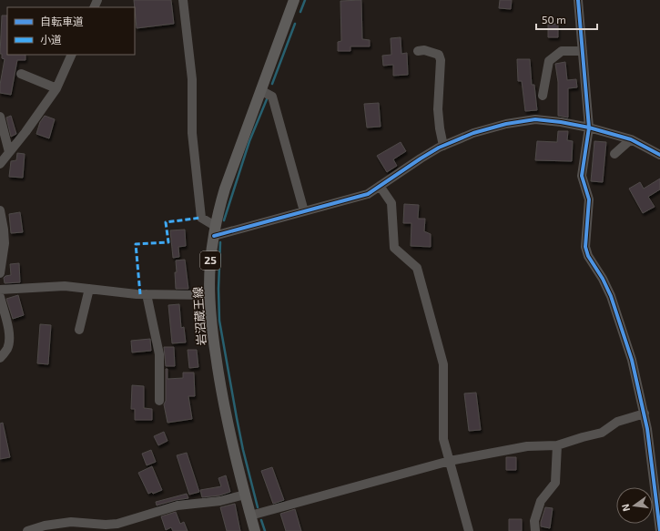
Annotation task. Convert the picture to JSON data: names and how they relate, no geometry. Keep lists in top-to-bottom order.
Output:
{
  "streets": {
    "main road": ["25", "岩沼蔵王線"]
  },
  "legend": ["自転車道", "小道"],
  "scale_bar": "50 m",
  "north": "left"
}
